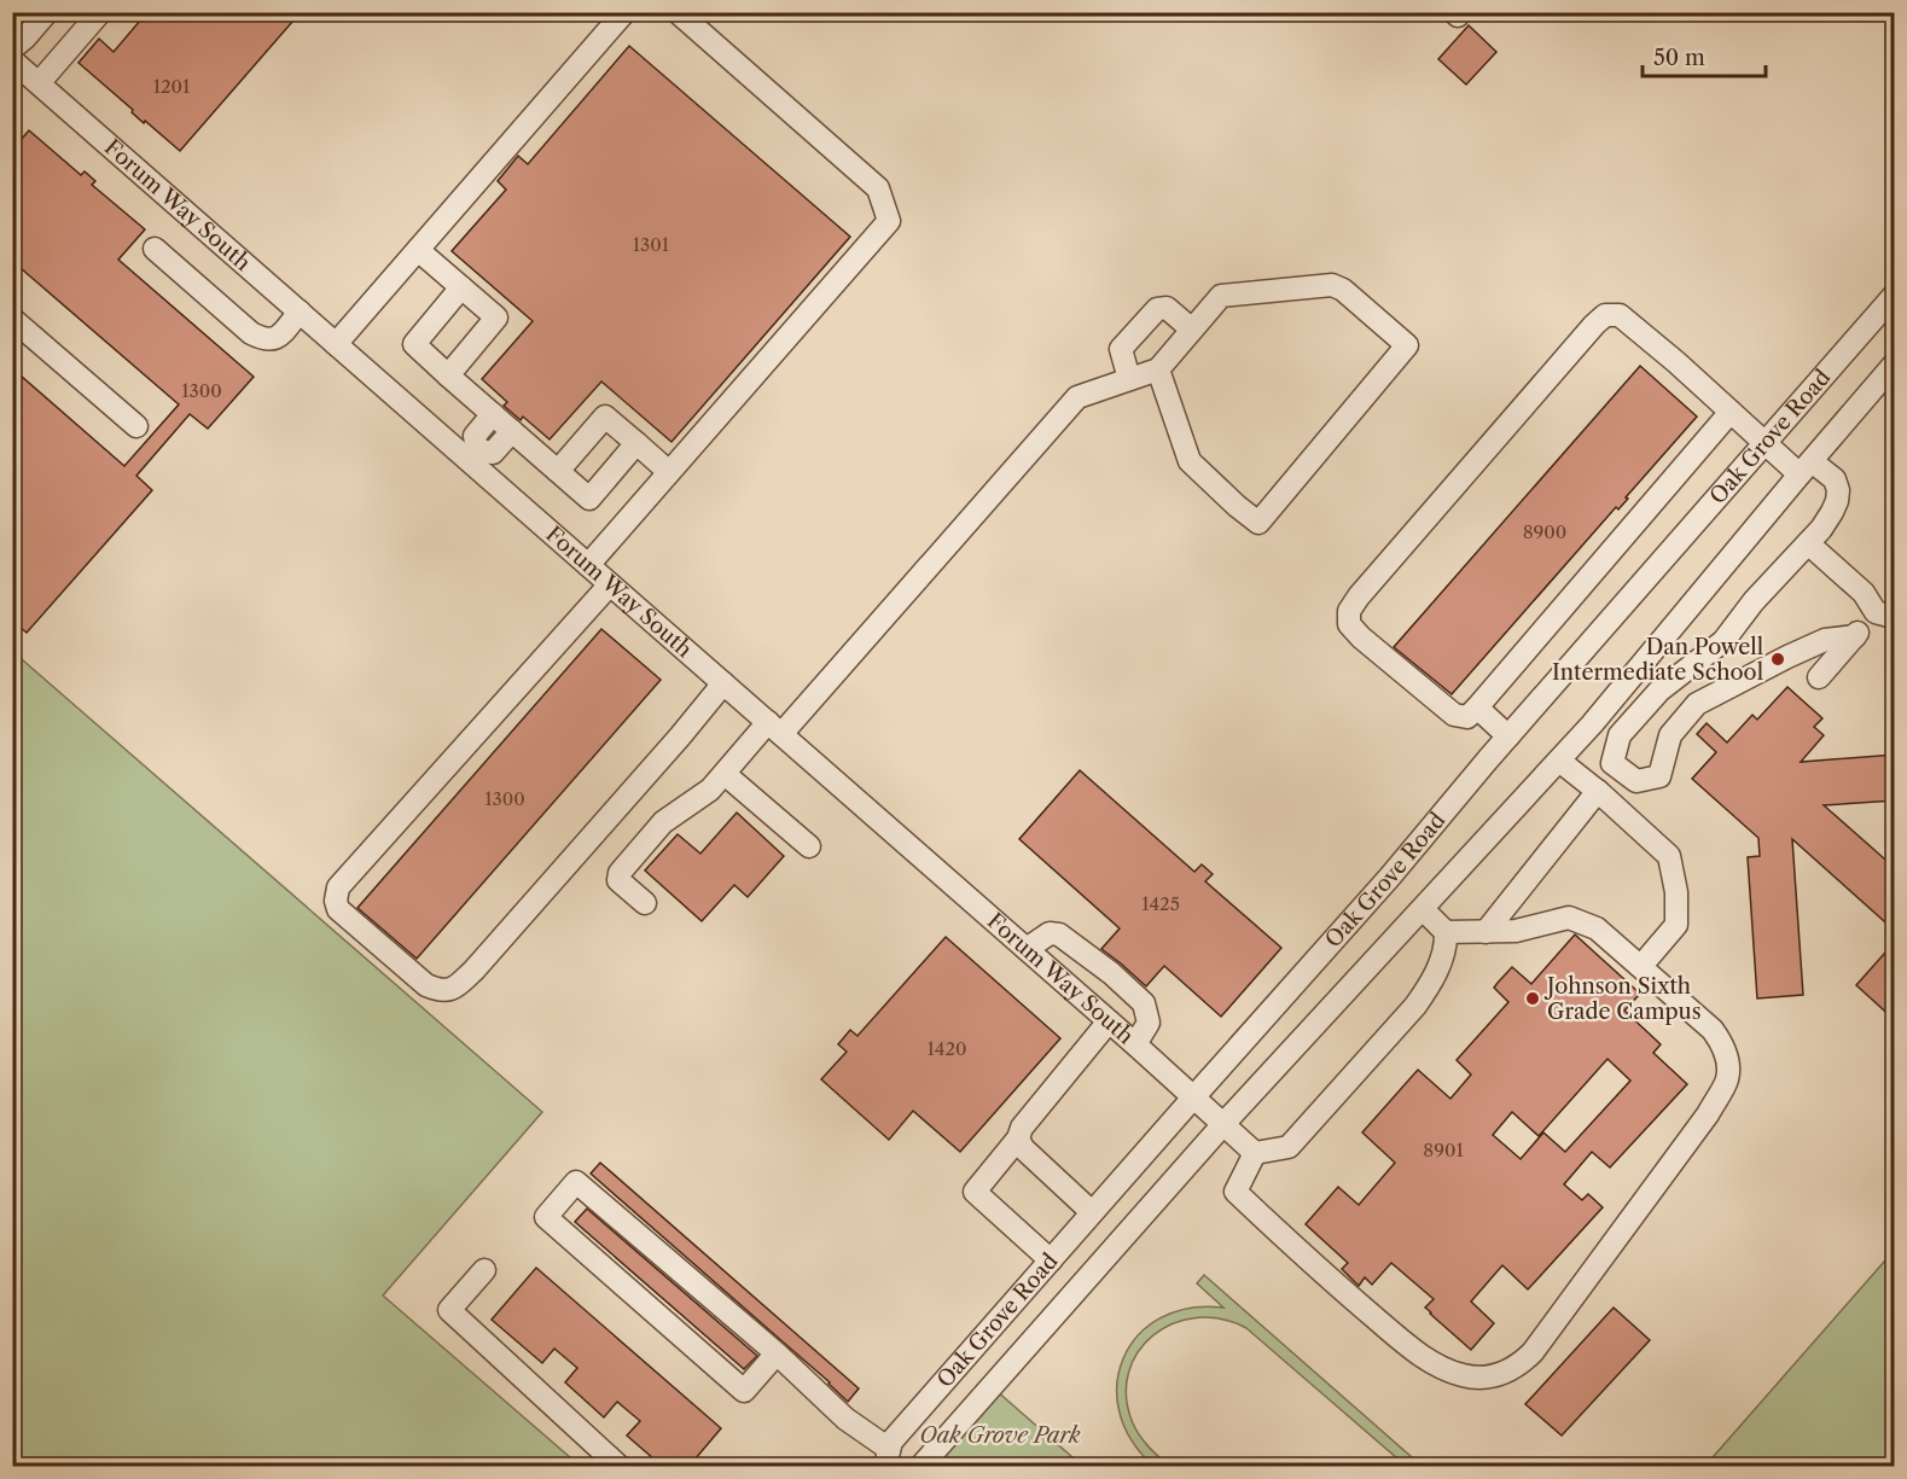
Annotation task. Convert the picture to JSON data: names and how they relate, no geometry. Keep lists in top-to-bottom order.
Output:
{
  "streets": {
    "street": ["Forum Way South", "Oak Grove Road"]
  },
  "crossings": [
    ["Forum Way South", "Oak Grove Road"]
  ],
  "parks": ["Oak Grove Park"],
  "places": ["Dan Powell Intermediate School", "Johnson Sixth Grade Campus"],
  "house_numbers": [
    "1201",
    "1301",
    "1300",
    "8900",
    "1300",
    "1425",
    "1420",
    "8901"
  ],
  "scale_bar": "50 m"
}
